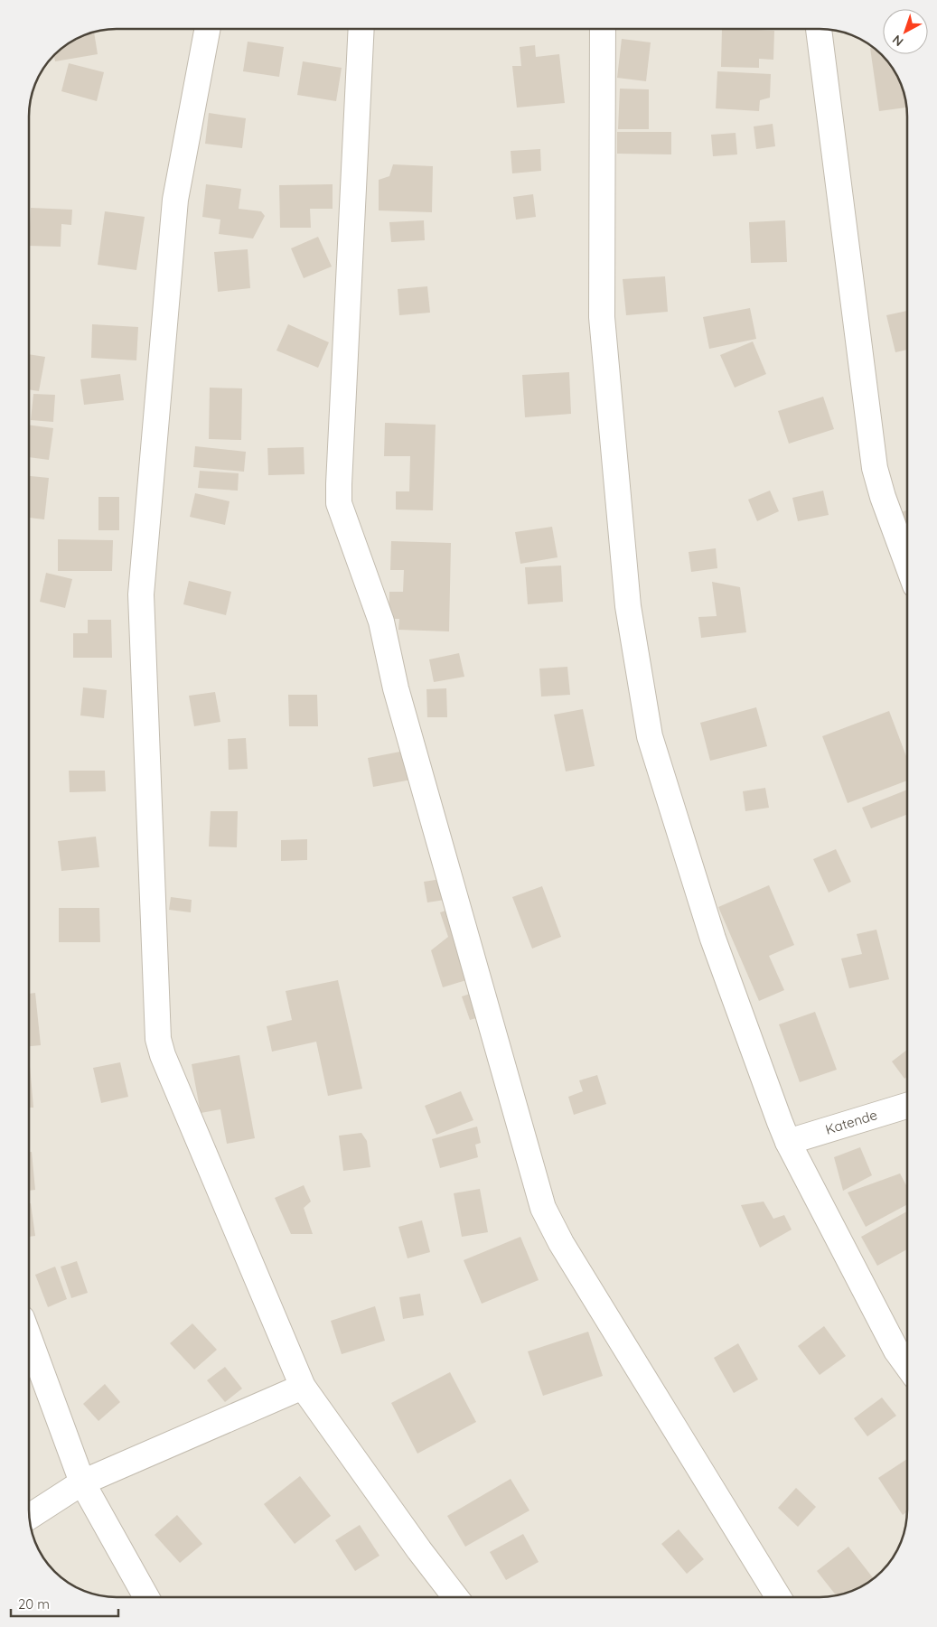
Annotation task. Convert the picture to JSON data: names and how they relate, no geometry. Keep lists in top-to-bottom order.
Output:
{
  "streets": {
    "street": ["Katende"]
  },
  "scale_bar": "20 m",
  "north": "bottom left"
}
